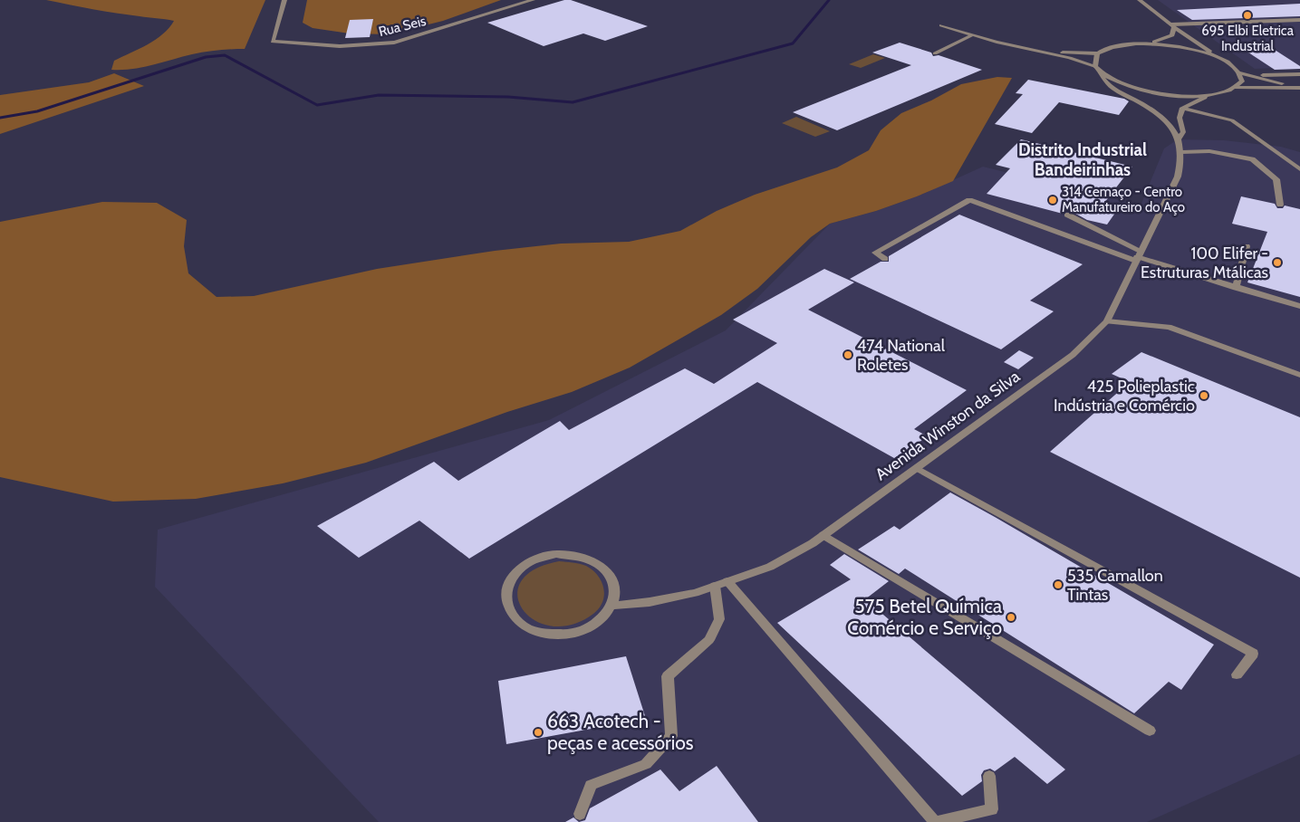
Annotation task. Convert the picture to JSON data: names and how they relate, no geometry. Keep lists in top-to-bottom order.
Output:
{
  "streets": {
    "street": ["Rua Seis", "Avenida Winston da Silva"]
  },
  "districts": ["Distrito Industrial Bandeirinhas"],
  "places": [
    "695 Elbi Eletrica Industrial",
    "314 Cemaço - Centro Manufatureiro do Aço",
    "100 Elifer - Estruturas Mtálicas",
    "474 National Roletes",
    "425 Polieplastic Indústria e Comércio",
    "535 Camallon Tintas",
    "575 Betel Química Comércio e Serviço",
    "663 Acotech - peças e acessórios"
  ]
}
